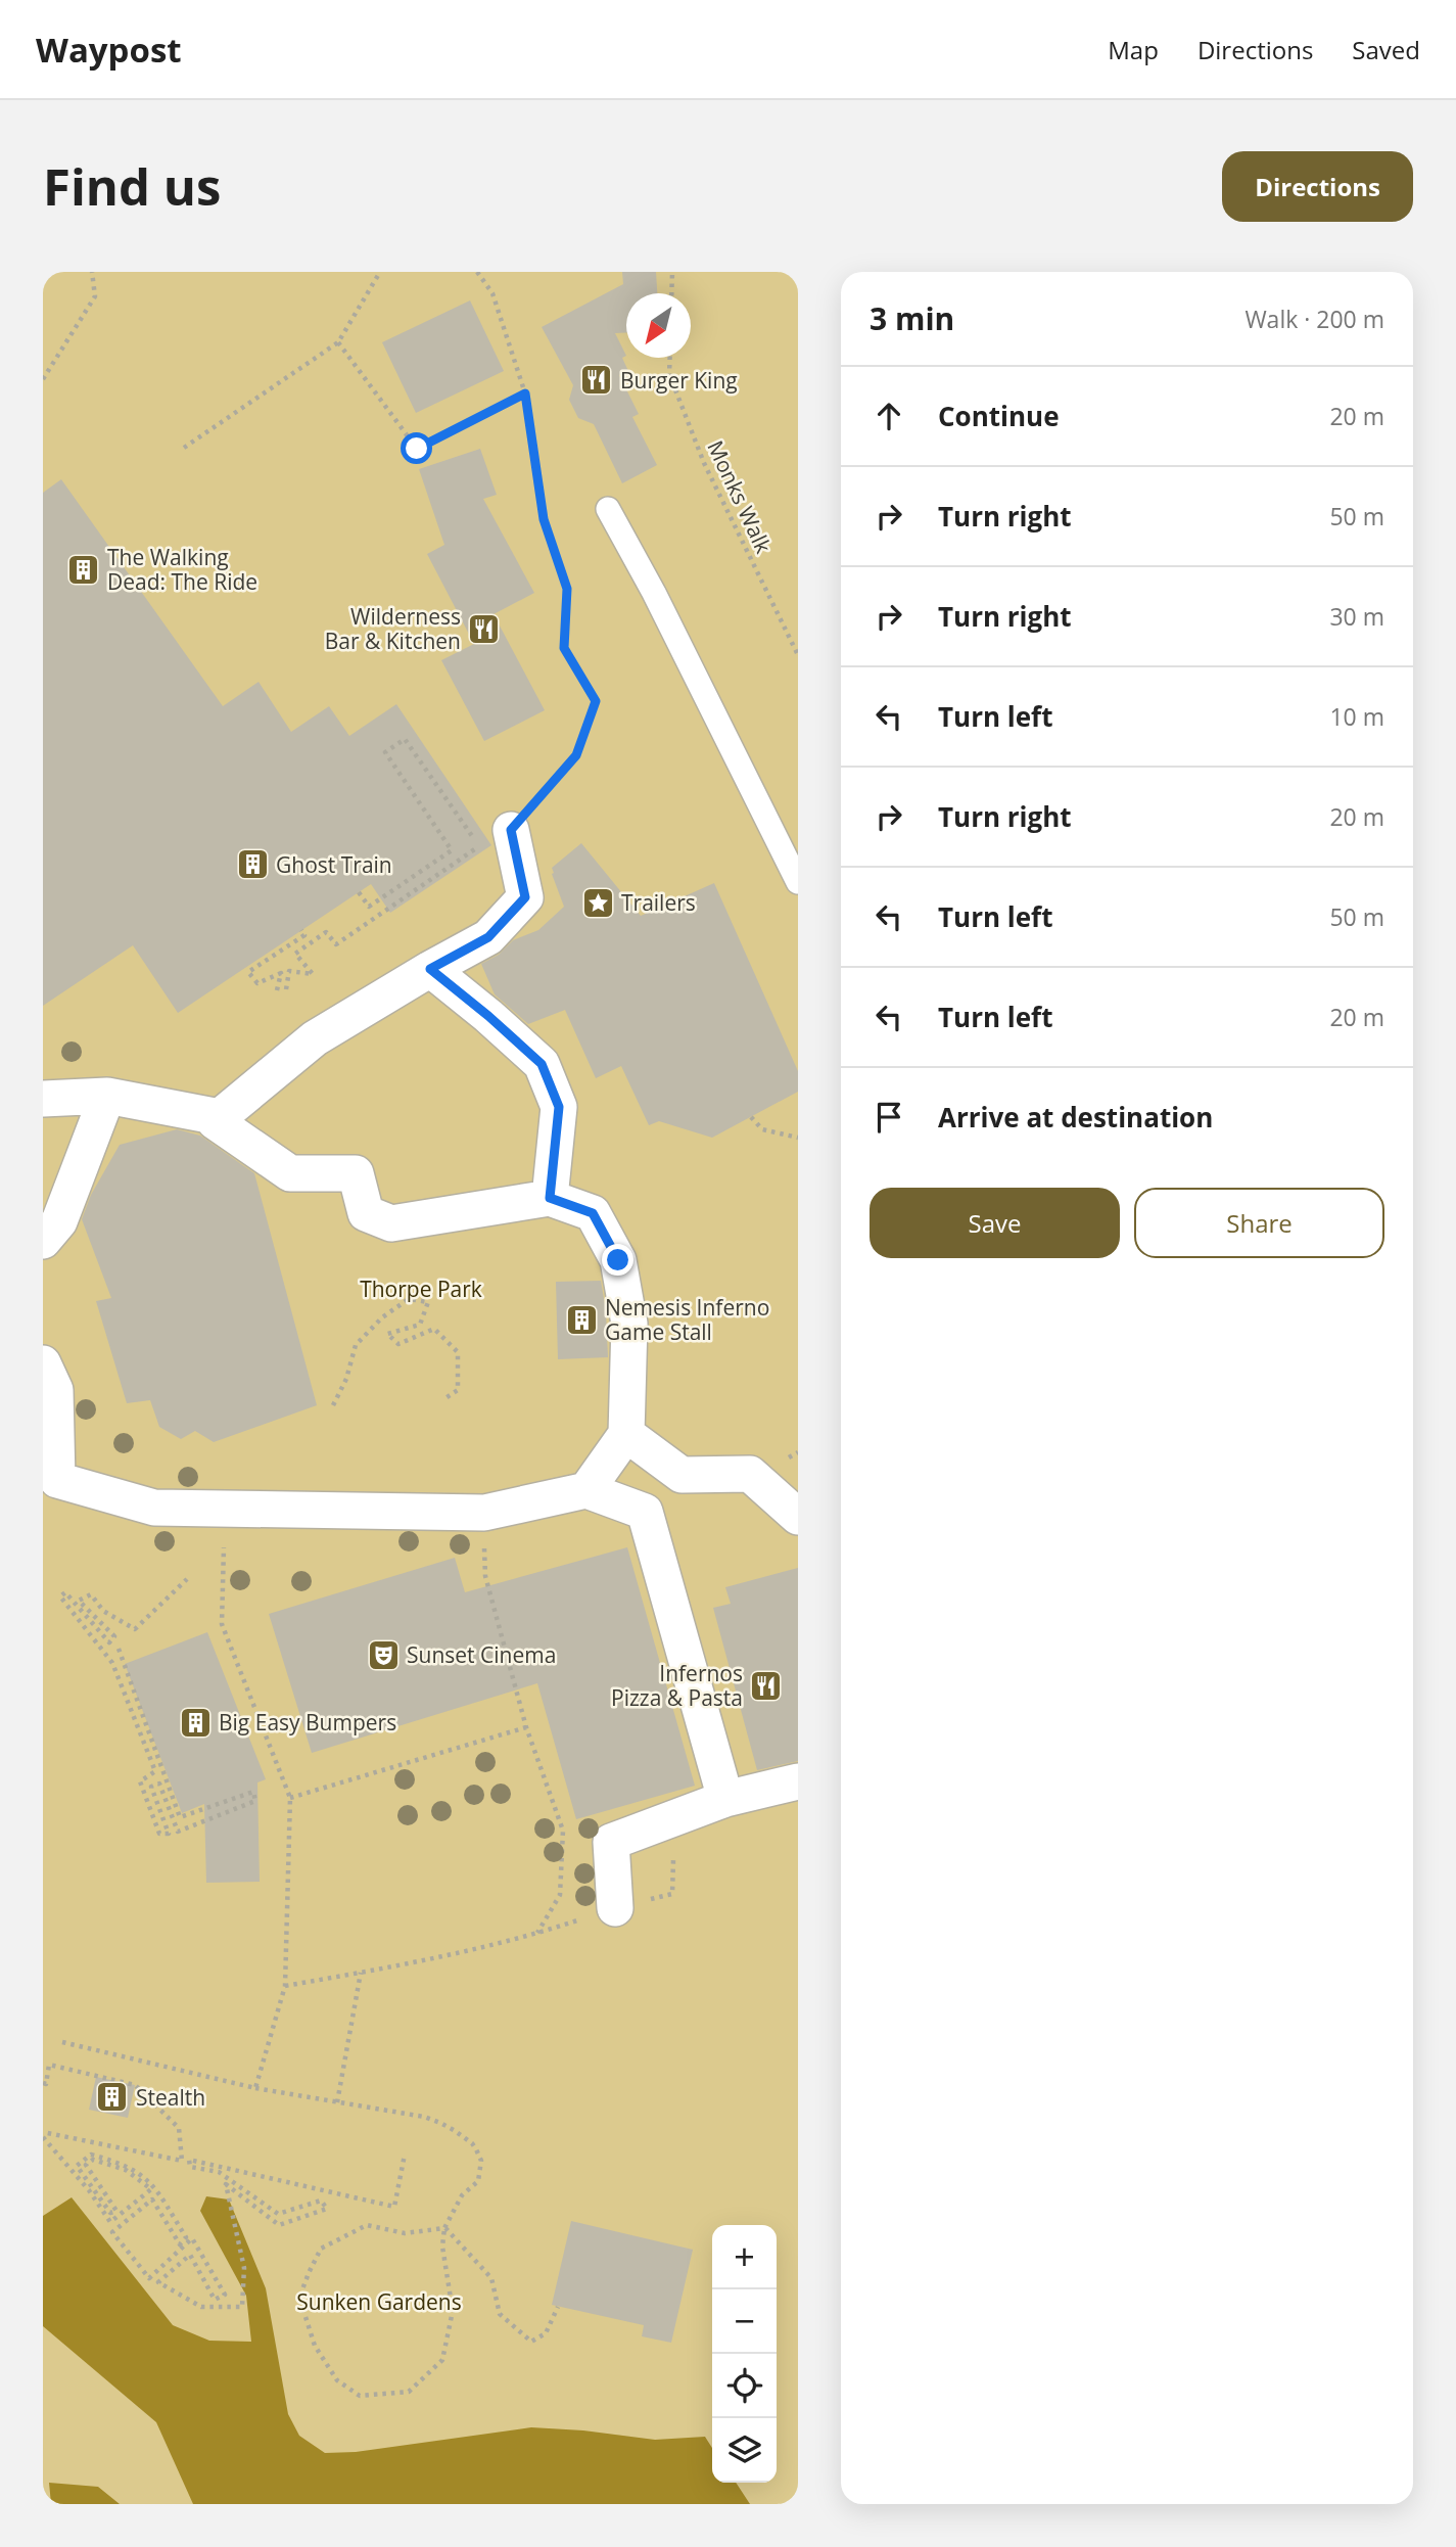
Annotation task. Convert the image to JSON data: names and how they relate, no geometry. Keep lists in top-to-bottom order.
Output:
{
  "streets": {
    "path": ["Monks Walk"]
  },
  "parks": ["Thorpe Park", "Sunken Gardens"],
  "places": {
    "restaurant": ["Burger King", "Wilderness Bar & Kitchen", "Infernos Pizza & Pasta"],
    "building": [
      "The Walking Dead: The Ride",
      "Ghost Train",
      "Nemesis Inferno Game Stall",
      "Big Easy Bumpers",
      "Stealth"
    ],
    "place": ["Trailers"],
    "theatre": ["Sunset Cinema"]
  },
  "north": "bottom left",
  "page": {
    "header": "Waypost",
    "nav": ["Map", "Directions", "Saved"],
    "buttons": [
      "Directions",
      ["Save", "Share"]
    ],
    "title": "Find us",
    "heading": ["3 min", "Walk · 200 m"],
    "list": [
      ["Continue", "20 m"],
      ["Turn right", "50 m"],
      ["Turn right", "30 m"],
      ["Turn left", "10 m"],
      ["Turn right", "20 m"],
      ["Turn left", "50 m"],
      ["Turn left", "20 m"],
      "Arrive at destination"
    ],
    "map_buttons": ["+", "−"]
  }
}
